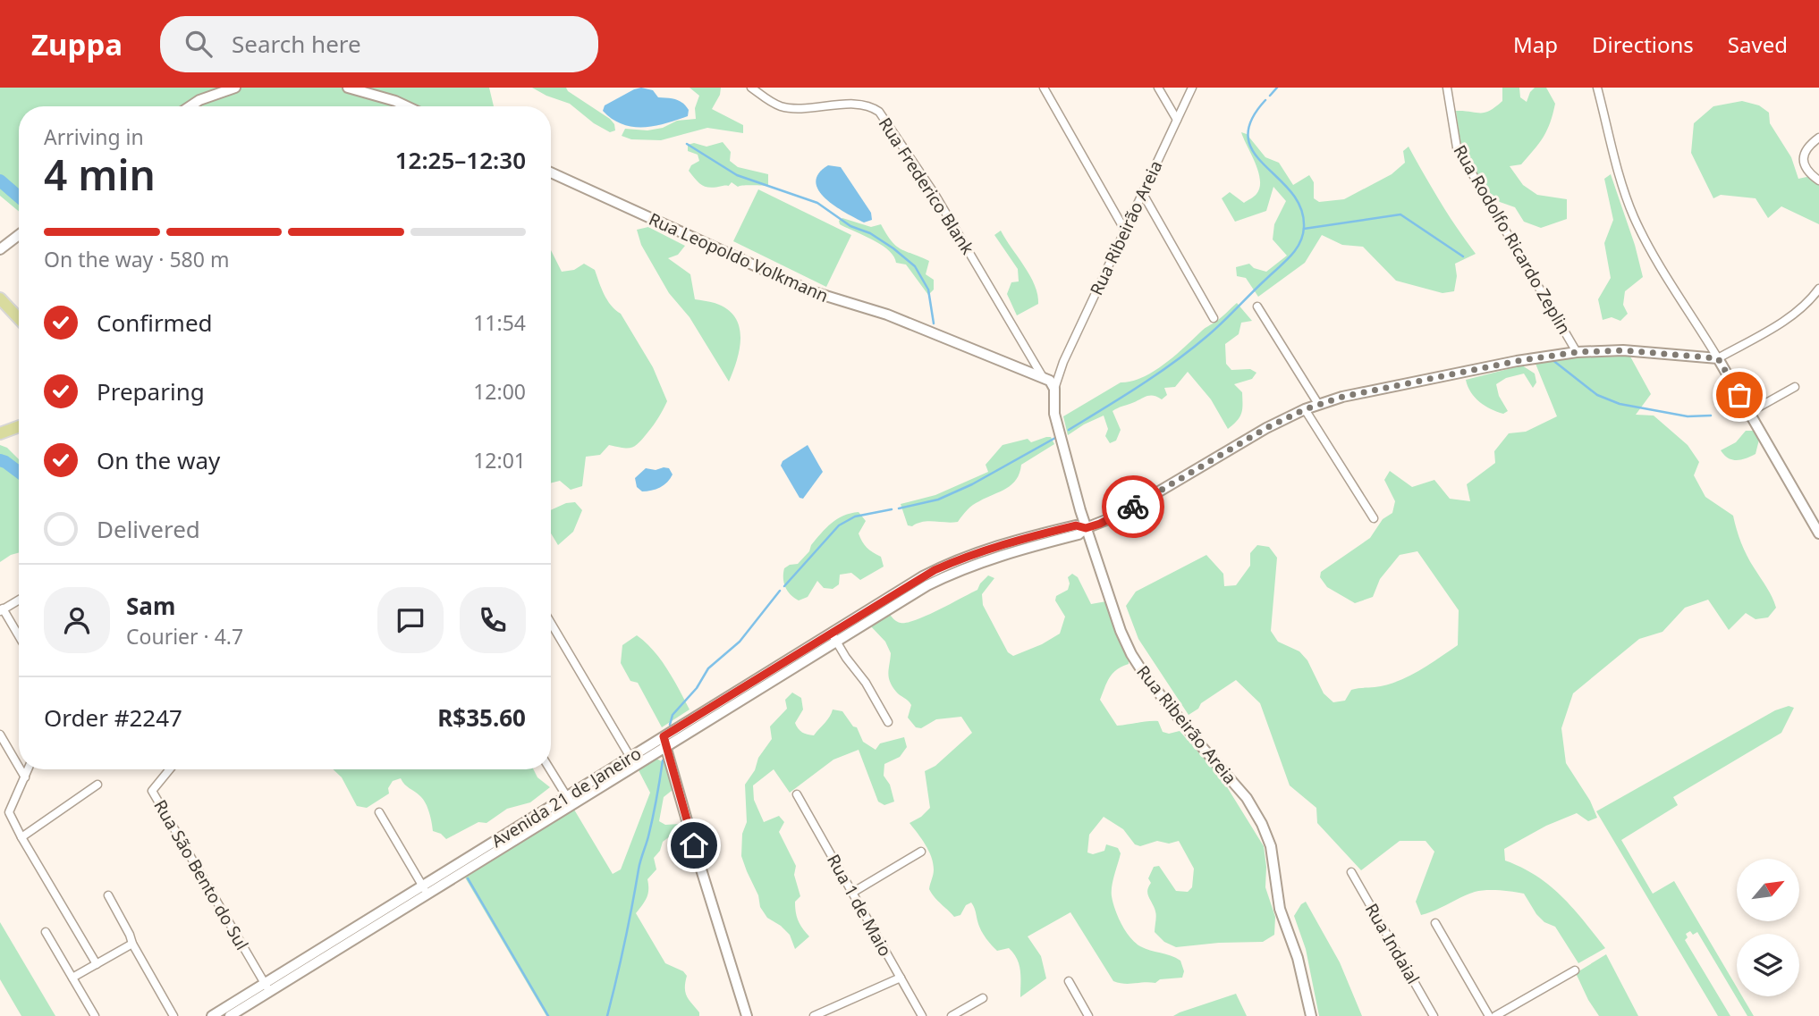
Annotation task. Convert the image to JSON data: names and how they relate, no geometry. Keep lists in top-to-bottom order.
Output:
{
  "streets": {
    "street": [
      "Rua Frederico Blank",
      "Rua Ribeirão Areia",
      "Rua Rodolfo Ricardo Zeplin",
      "Rua Leopoldo Volkmann",
      "Avenida 21 de Janeiro",
      "Rua São Bento do Sul",
      "Rua 1 de Maio",
      "Rua Indaial"
    ]
  },
  "crossings": [
    ["Rua Frederico Blank", "Rua Leopoldo Volkmann"],
    ["Rua Ribeirão Areia", "Avenida 21 de Janeiro"],
    ["Rua Rodolfo Ricardo Zeplin", "Avenida 21 de Janeiro"],
    ["Avenida 21 de Janeiro", "Rua São Bento do Sul"]
  ],
  "north": "top right",
  "page": {
    "header": "Zuppa",
    "search": "Search here",
    "nav": ["Map", "Directions", "Saved"],
    "heading": ["4 min", "Arriving in", "12:25–12:30"],
    "panel": [
      "Sam",
      "Courier · 4.7",
      "Order #2247",
      "R$35.60"
    ],
    "bar": "On the way · 580 m",
    "list": [
      ["Confirmed", "11:54"],
      ["Preparing", "12:00"],
      ["On the way", "12:01"],
      "Delivered"
    ]
  }
}
